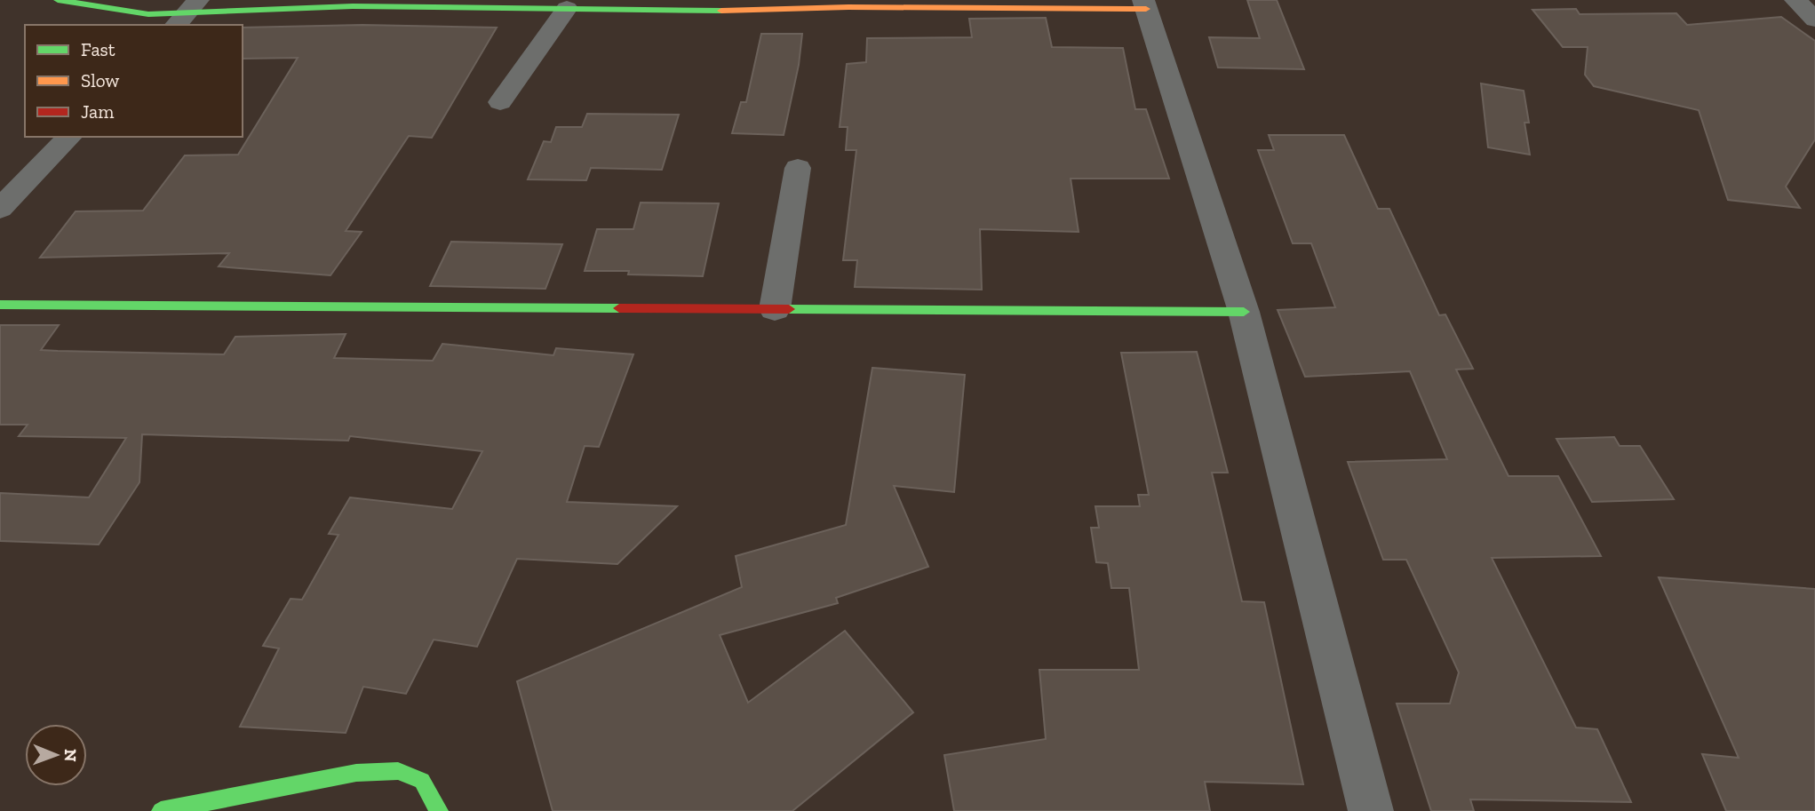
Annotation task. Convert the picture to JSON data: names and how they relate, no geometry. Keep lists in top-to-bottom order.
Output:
{
  "legend": ["Fast", "Slow", "Jam"],
  "north": "right"
}
